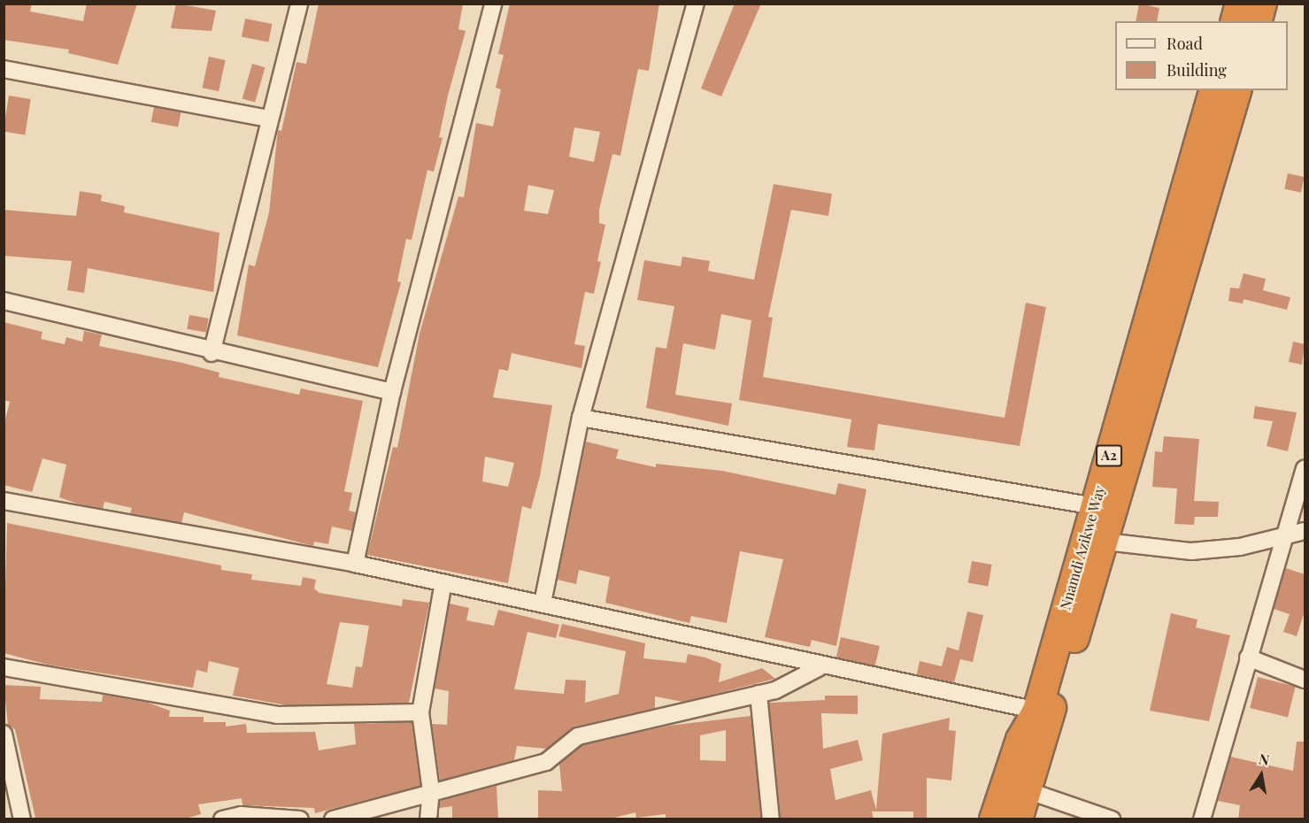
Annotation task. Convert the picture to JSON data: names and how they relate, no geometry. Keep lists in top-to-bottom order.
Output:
{
  "streets": {
    "highway": ["A2", "Nnamdi Azikwe Way"]
  },
  "legend": ["Road", "Building"],
  "north": "top"
}
